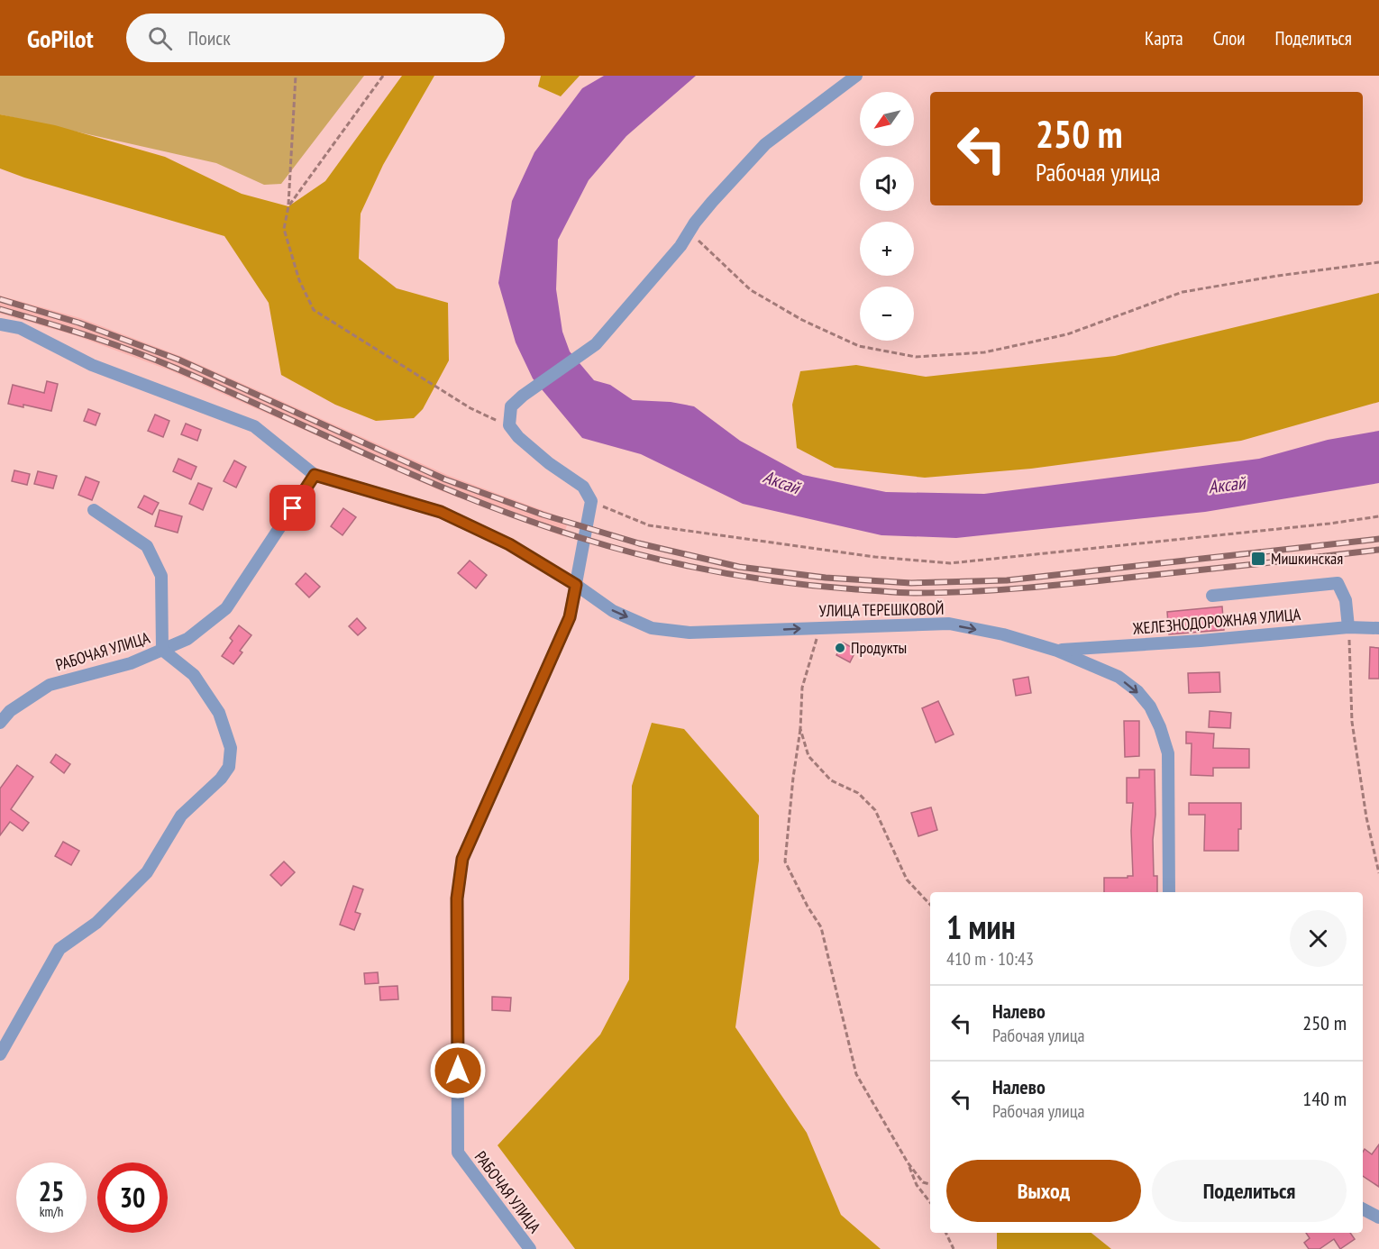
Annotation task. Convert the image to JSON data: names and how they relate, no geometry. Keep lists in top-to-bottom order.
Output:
{
  "streets": {
    "street": ["УЛИЦА ТЕРЕШКОВОЙ", "ЖЕЛЕЗНОДОРОЖНАЯ УЛИЦА", "РАБОЧАЯ УЛИЦА"]
  },
  "crossings": [
    ["УЛИЦА ТЕРЕШКОВОЙ", "ЖЕЛЕЗНОДОРОЖНАЯ УЛИЦА"],
    ["УЛИЦА ТЕРЕШКОВОЙ", "РАБОЧАЯ УЛИЦА"]
  ],
  "one_way": ["УЛИЦА ТЕРЕШКОВОЙ"],
  "water": ["Аксай"],
  "places": {
    "transit": ["Мишкинская"],
    "other": ["Продукты"]
  },
  "north": "bottom left",
  "page": {
    "header": "GoPilot",
    "search": "Поиск",
    "nav": ["Карта", "Слои", "Поделиться"],
    "map_buttons": ["+", "−"],
    "turn": ["250 m", "Рабочая улица"],
    "heading": ["1 мин", "410 m · 10:43"],
    "list": [
      {
        "name": "Налево",
        "note": "Рабочая улица",
        "value": "250 m"
      },
      {
        "name": "Налево",
        "note": "Рабочая улица",
        "value": "140 m"
      }
    ],
    "buttons": ["Выход", "Поделиться"],
    "speed": "25 km/h",
    "limit": "30"
  }
}
